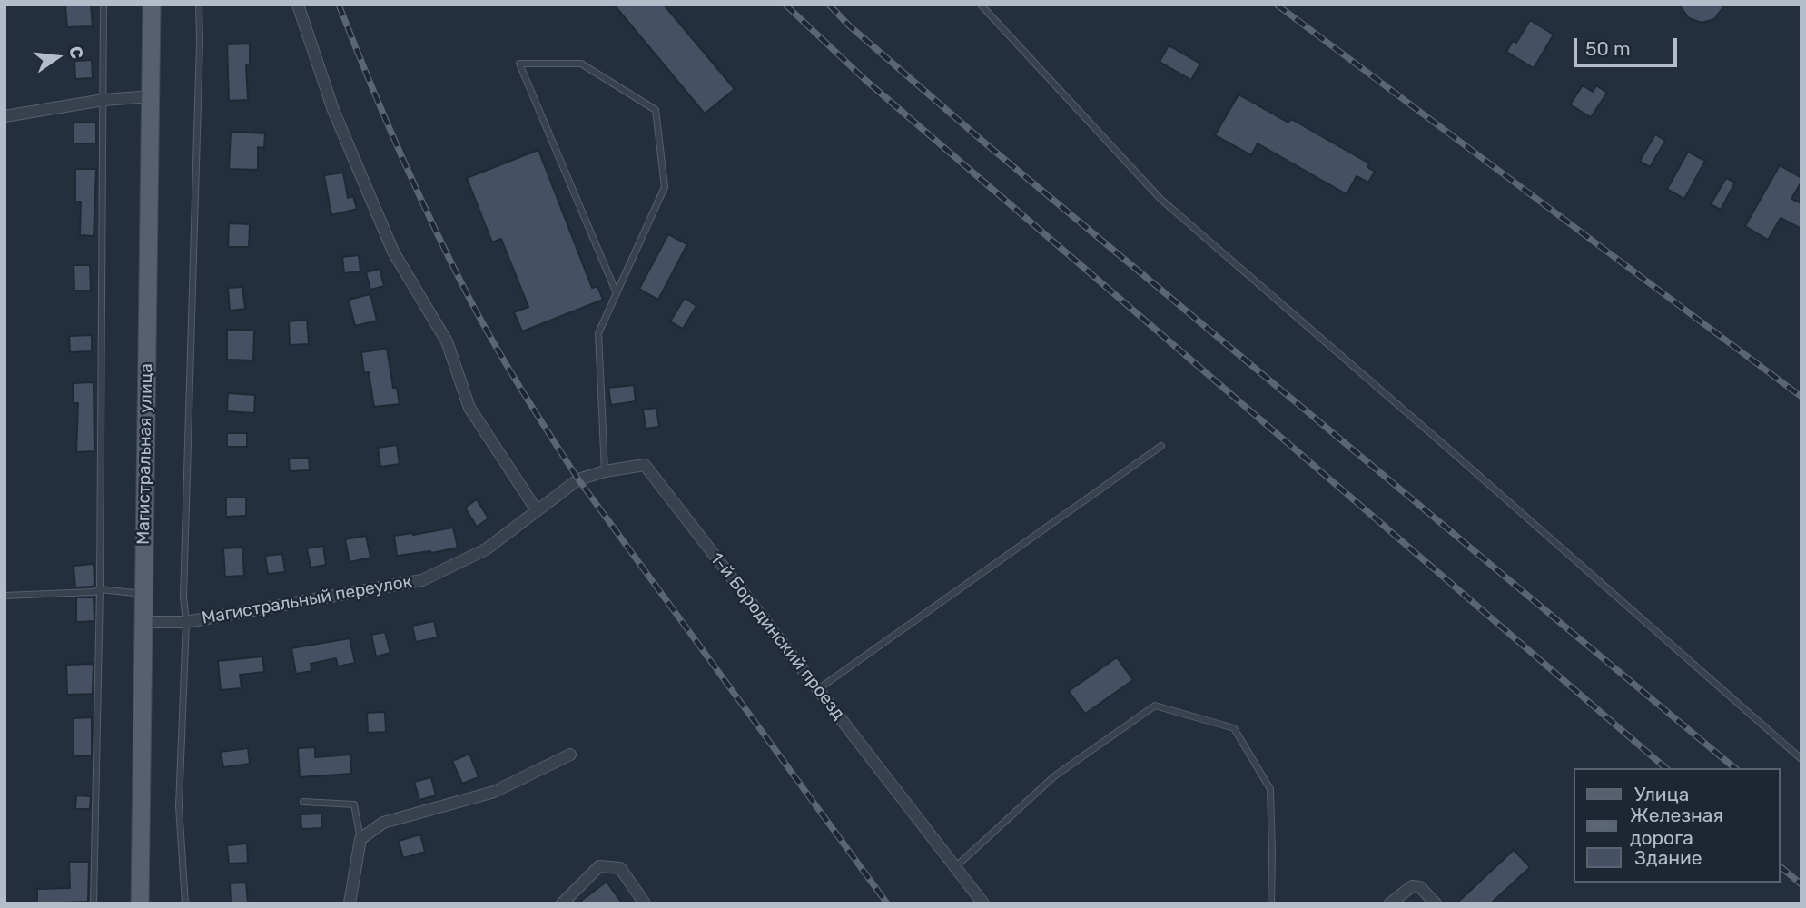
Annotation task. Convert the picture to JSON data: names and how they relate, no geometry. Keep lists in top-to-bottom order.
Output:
{
  "streets": {
    "main road": ["Магистральная улица"],
    "street": ["Магистральный переулок", "1-й Бородинский проезд"]
  },
  "crossings": [
    ["Магистральная улица", "Магистральный переулок"],
    ["Магистральный переулок", "1-й Бородинский проезд"]
  ],
  "legend": ["Улица", "Железная дорога", "Здание"],
  "scale_bar": "50 m",
  "north": "right"
}
